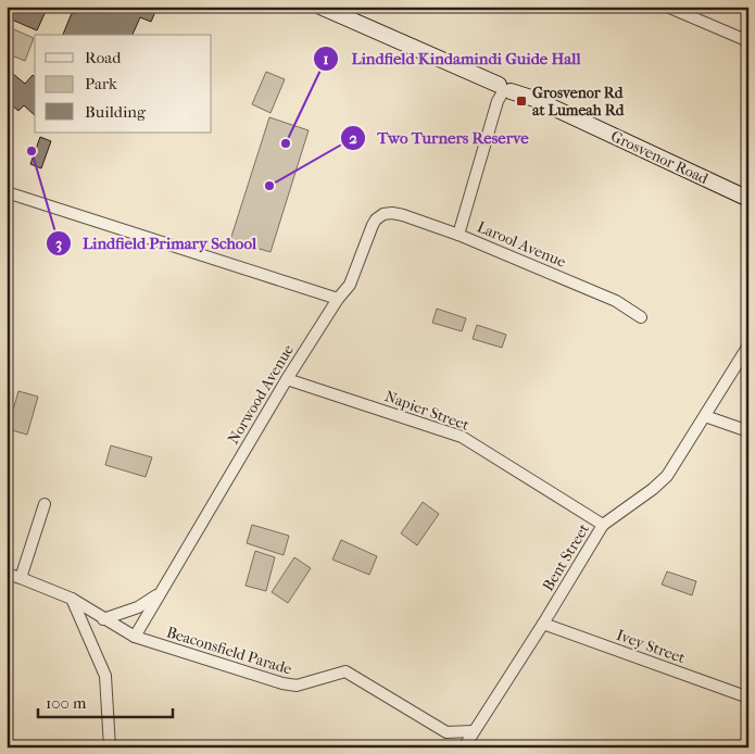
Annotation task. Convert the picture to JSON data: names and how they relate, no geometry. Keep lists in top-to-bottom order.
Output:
{
  "streets": {
    "street": [
      "Grosvenor Road",
      "Larool Avenue",
      "Norwood Avenue",
      "Napier Street",
      "Bent Street",
      "Ivey Street",
      "Beaconsfield Parade"
    ]
  },
  "crossings": [
    ["Larool Avenue", "Norwood Avenue"],
    ["Norwood Avenue", "Napier Street"],
    ["Norwood Avenue", "Beaconsfield Parade"],
    ["Napier Street", "Bent Street"],
    ["Bent Street", "Ivey Street"],
    ["Bent Street", "Beaconsfield Parade"]
  ],
  "places": {
    "transit": ["Grosvenor Rd at Lumeah Rd"],
    "other": ["Lindfield Kindamindi Guide Hall", "Lindfield Primary School", "Two Turners Reserve"]
  },
  "legend": ["Road", "Park", "Building"],
  "scale_bar": "100 m"
}
